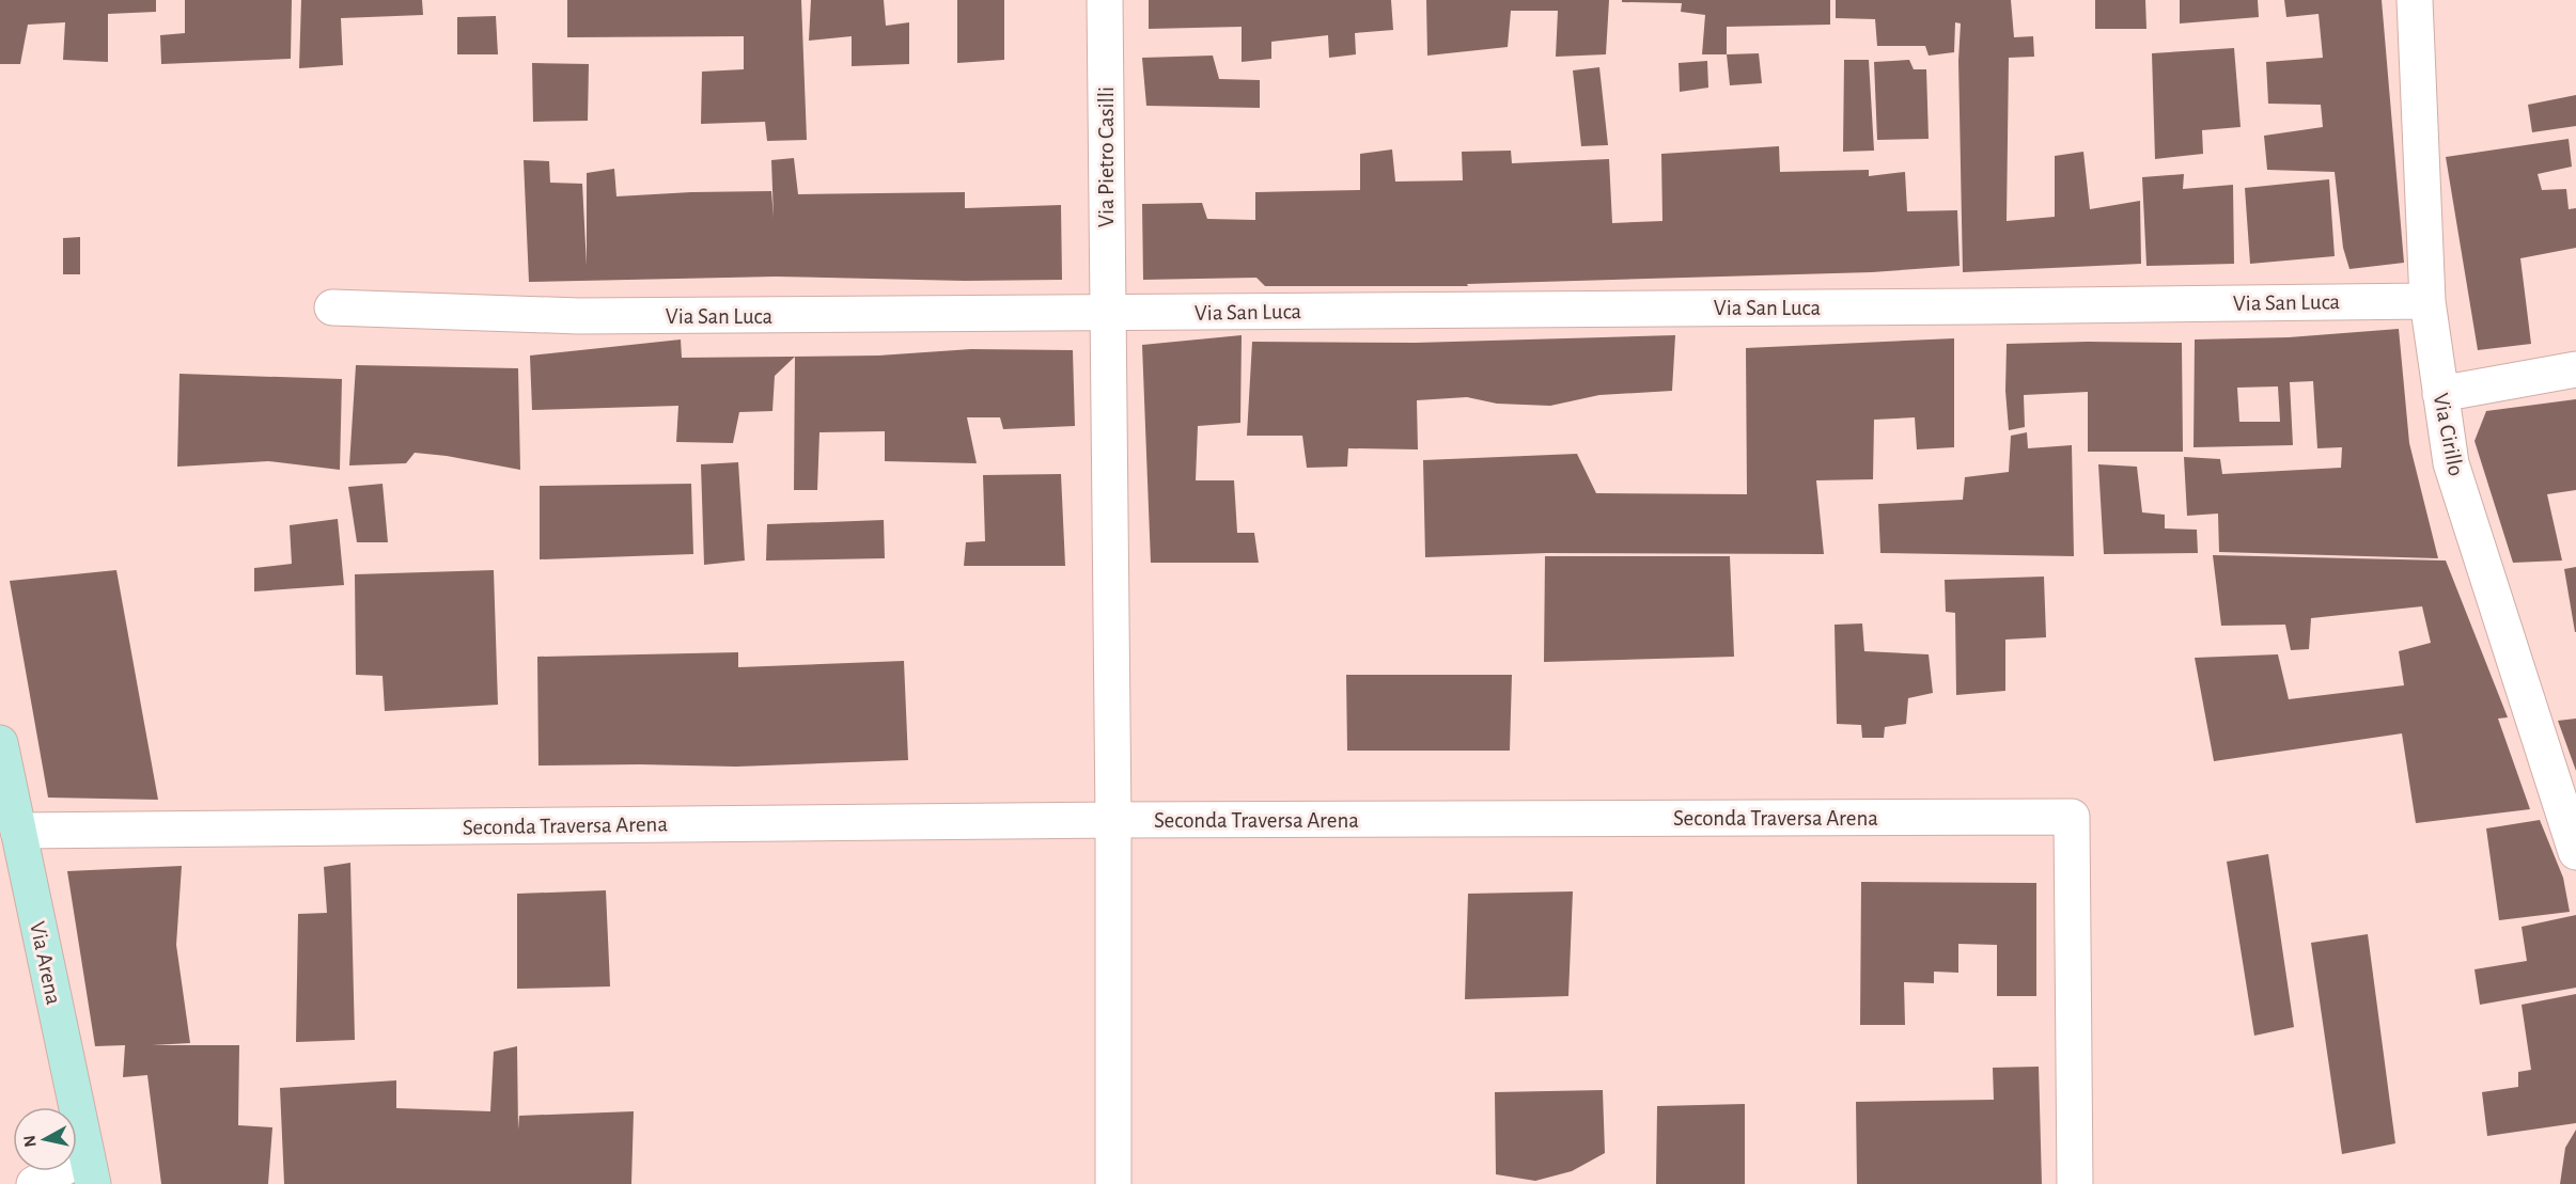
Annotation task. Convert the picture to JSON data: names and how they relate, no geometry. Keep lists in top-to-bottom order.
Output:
{
  "streets": {
    "street": [
      "Via Pietro Casilli",
      "Via San Luca",
      "Via Cirillo",
      "Seconda Traversa Arena",
      "Via Arena"
    ]
  },
  "crossings": [
    ["Via Pietro Casilli", "Via San Luca"],
    ["Via San Luca", "Via Cirillo"],
    ["Seconda Traversa Arena", "Via Arena"]
  ],
  "north": "left"
}
